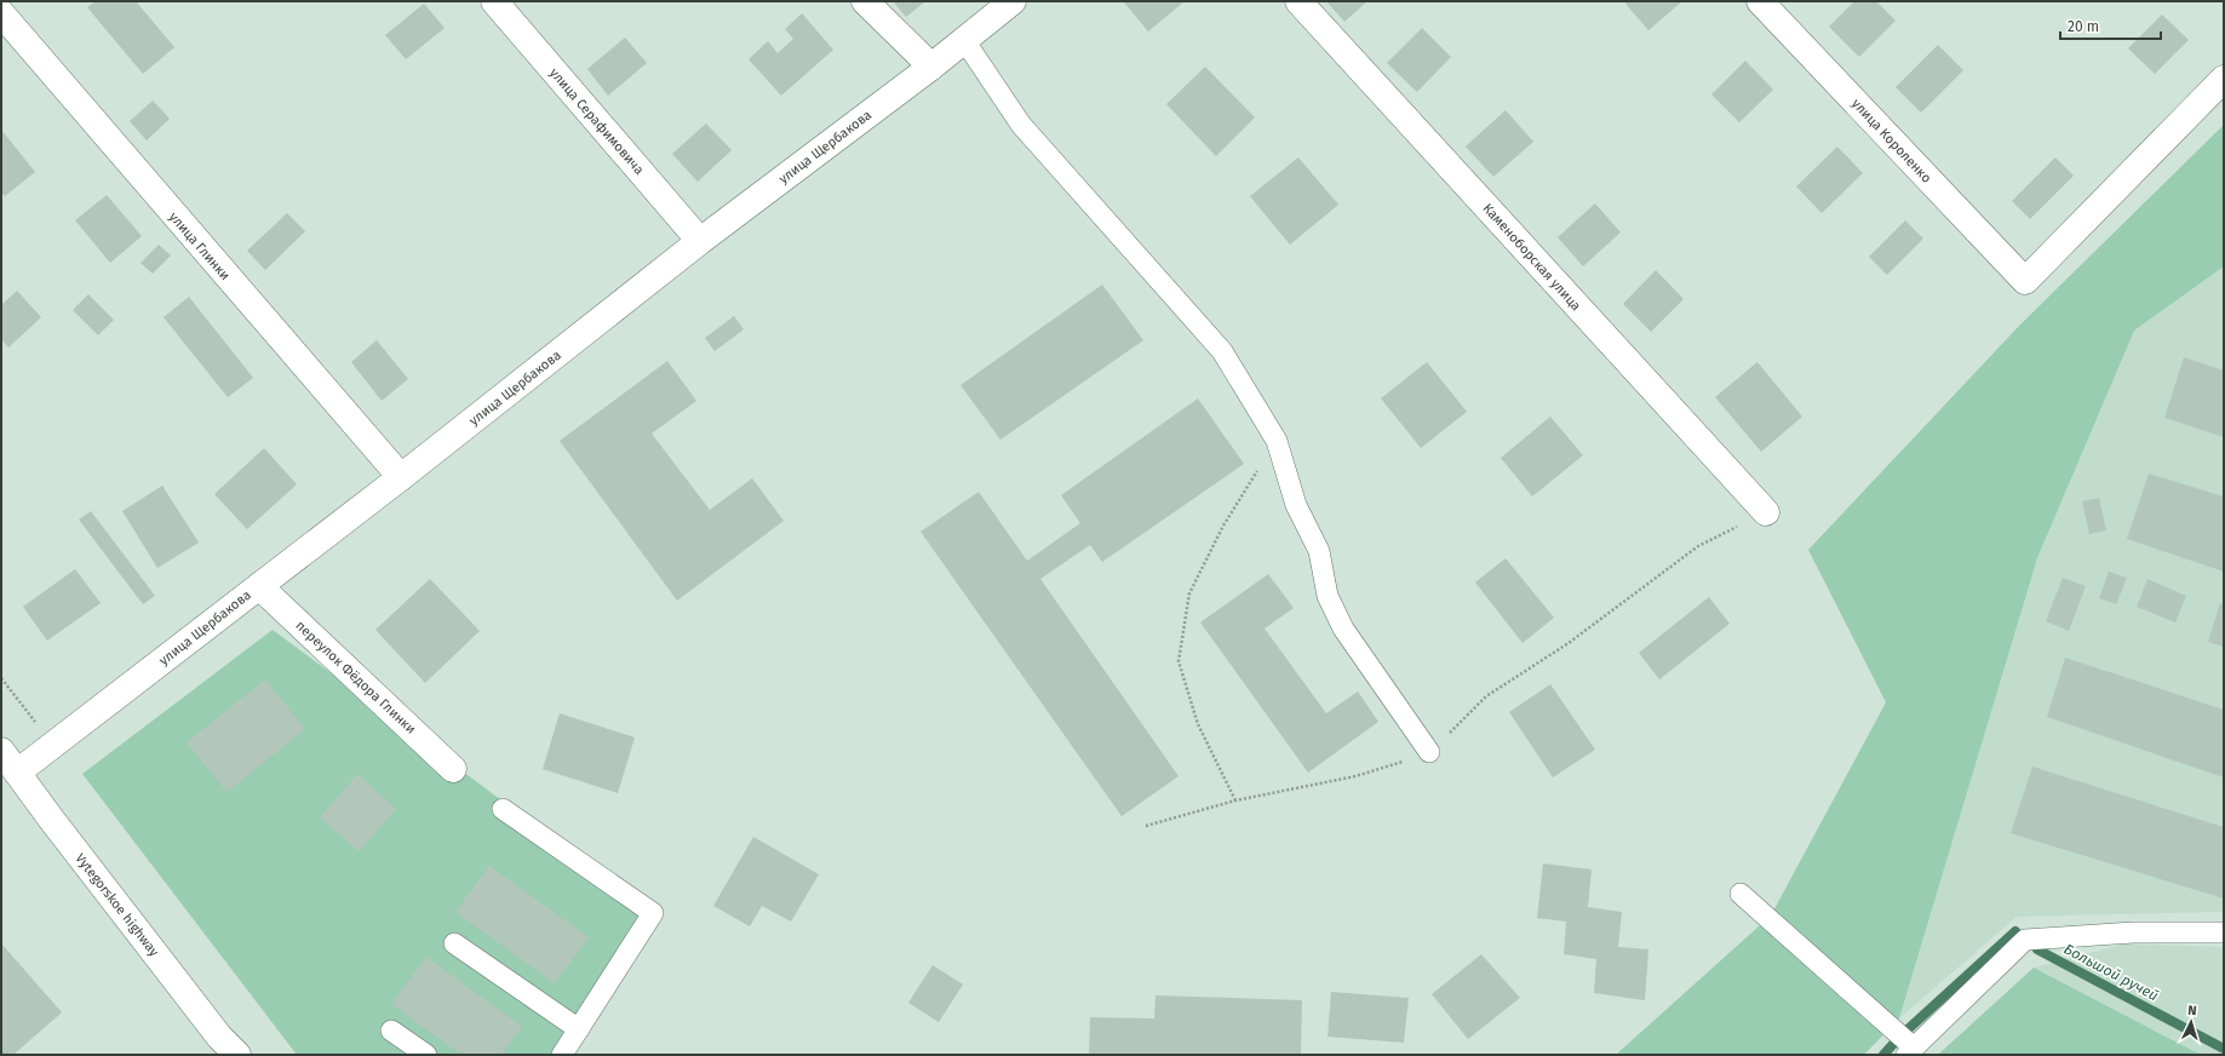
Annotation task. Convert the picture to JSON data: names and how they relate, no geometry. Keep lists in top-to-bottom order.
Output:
{
  "streets": {
    "street": [
      "улица Серафимовича",
      "улица Короленко",
      "улица Щербакова",
      "улица Глинки",
      "Каменоборская улица",
      "переулок Фёдора Глинки",
      "Vytegorskoe highway"
    ]
  },
  "crossings": [
    ["улица Серафимовича", "улица Щербакова"],
    ["улица Щербакова", "улица Глинки"],
    ["улица Щербакова", "переулок Фёдора Глинки"],
    ["улица Щербакова", "Vytegorskoe highway"]
  ],
  "water": ["Большой ручей"],
  "scale_bar": "20 m",
  "north": "top"
}
